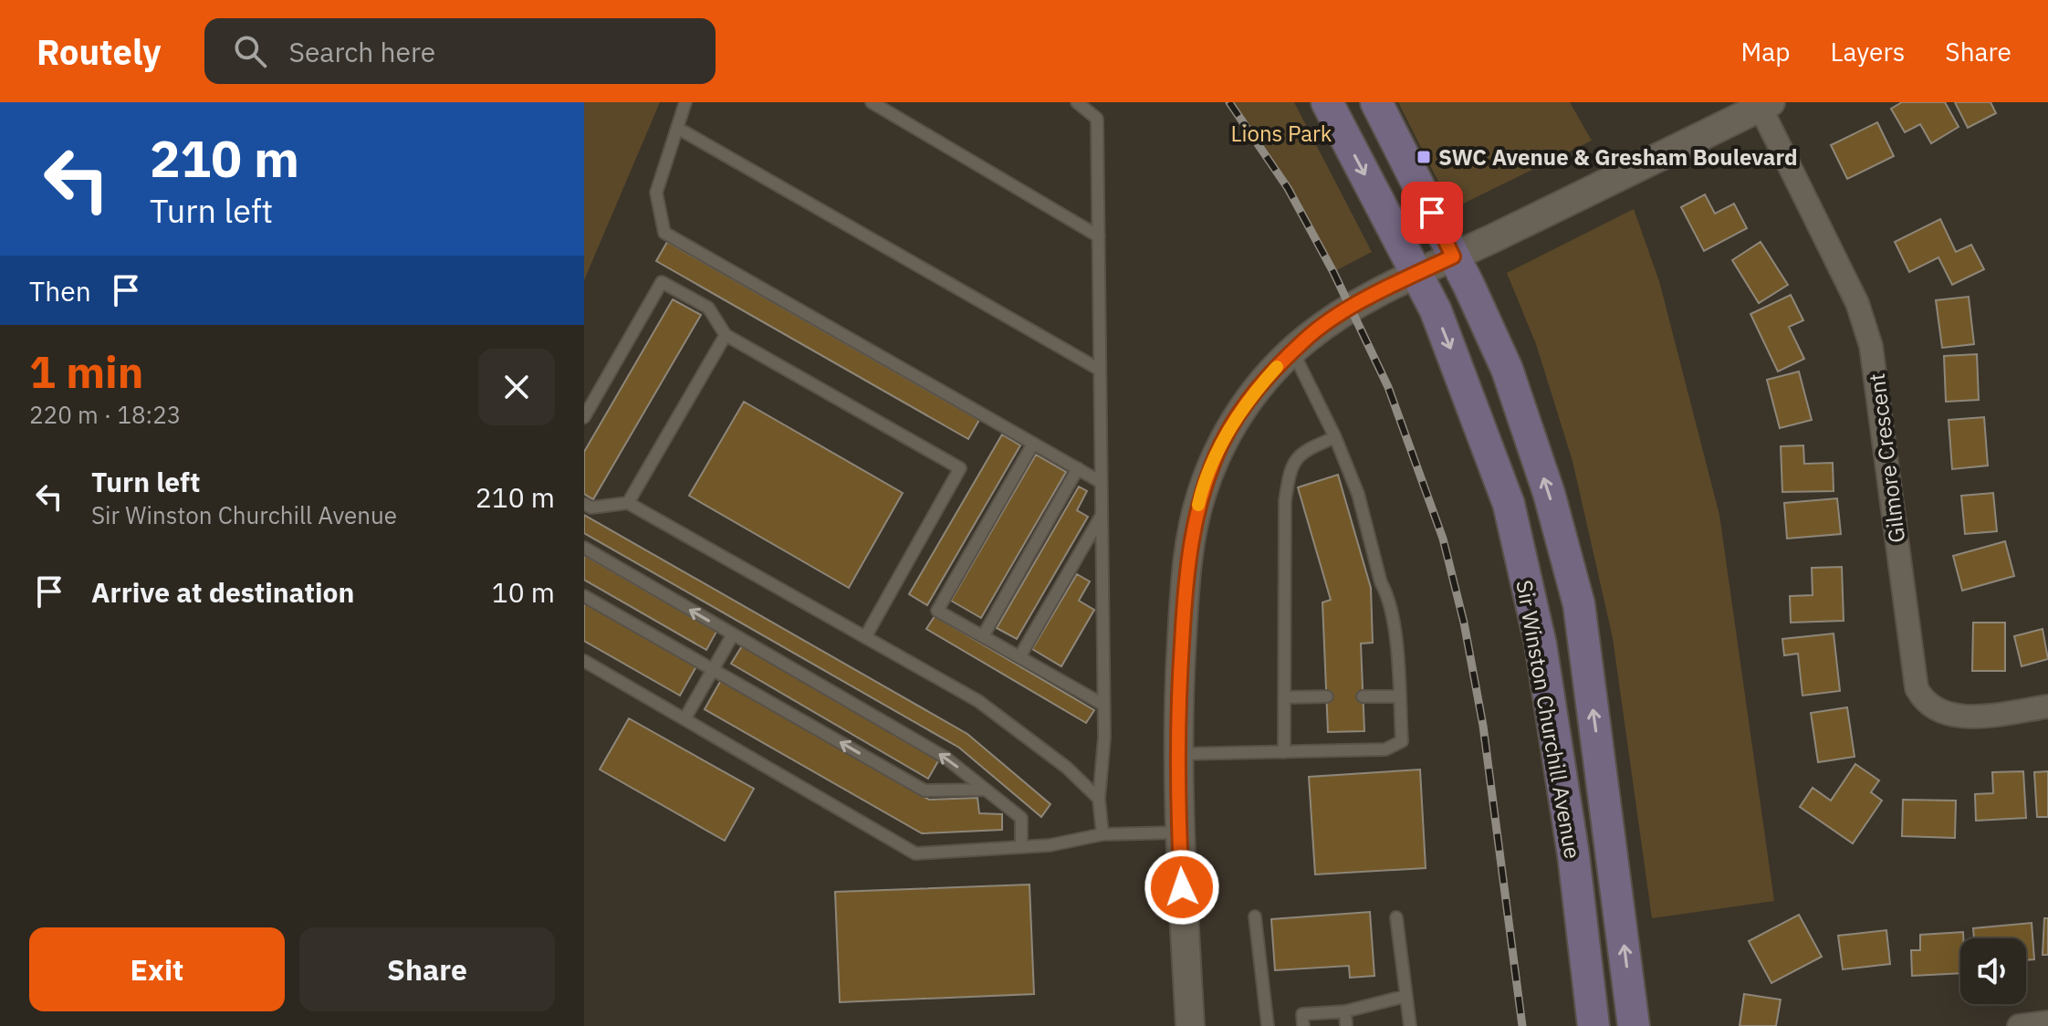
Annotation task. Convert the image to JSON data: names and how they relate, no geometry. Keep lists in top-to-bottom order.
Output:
{
  "streets": {
    "main road": ["Sir Winston Churchill Avenue"],
    "street": ["Gilmore Crescent"]
  },
  "parks": ["Lions Park"],
  "places": {
    "transit": ["SWC Avenue & Gresham Boulevard"]
  },
  "page": {
    "header": "Routely",
    "search": "Search here",
    "nav": ["Map", "Layers", "Share"],
    "turn": ["210 m", "Turn left"],
    "then": "Then",
    "heading": ["1 min", "220 m · 18:23"],
    "list": [
      {
        "name": "Turn left",
        "note": "Sir Winston Churchill Avenue",
        "value": "210 m"
      },
      {
        "name": "Arrive at destination",
        "value": "10 m"
      }
    ],
    "buttons": ["Exit", "Share"]
  }
}
